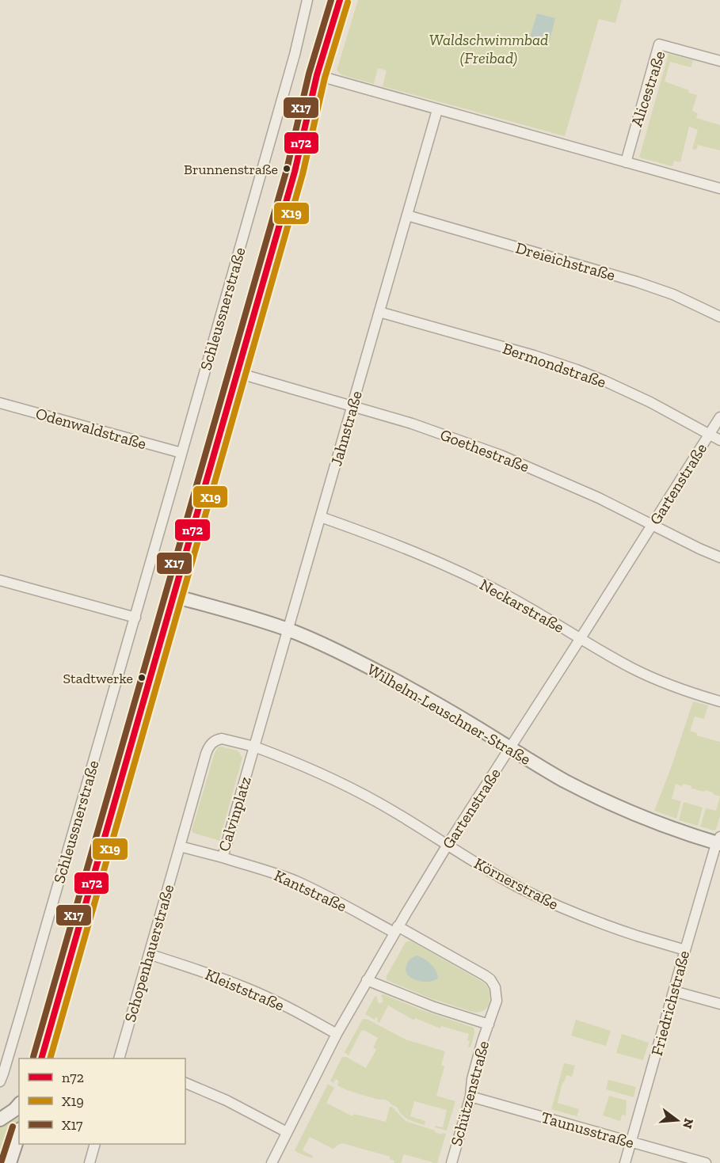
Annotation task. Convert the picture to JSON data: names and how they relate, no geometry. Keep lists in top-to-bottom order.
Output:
{
  "streets": {
    "main road": ["Wilhelm-Leuschner-Straße"],
    "street": [
      "Alicestraße",
      "Dreieichstraße",
      "Schleussnerstraße",
      "Bermondstraße",
      "Odenwaldstraße",
      "Jahnstraße",
      "Goethestraße",
      "Gartenstraße",
      "Neckarstraße",
      "Calvinplatz",
      "Körnerstraße",
      "Kantstraße",
      "Schopenhauerstraße",
      "Kleiststraße",
      "Friedrichstraße",
      "Schützenstraße",
      "Taunusstraße"
    ]
  },
  "crossings": [
    ["Dreieichstraße", "Jahnstraße"],
    ["Schleussnerstraße", "Odenwaldstraße"],
    ["Bermondstraße", "Jahnstraße"],
    ["Bermondstraße", "Gartenstraße"],
    ["Jahnstraße", "Goethestraße"],
    ["Jahnstraße", "Neckarstraße"],
    ["Jahnstraße", "Wilhelm-Leuschner-Straße"],
    ["Jahnstraße", "Calvinplatz"],
    ["Jahnstraße", "Körnerstraße"],
    ["Goethestraße", "Gartenstraße"],
    ["Gartenstraße", "Neckarstraße"],
    ["Gartenstraße", "Wilhelm-Leuschner-Straße"],
    ["Gartenstraße", "Körnerstraße"],
    ["Gartenstraße", "Kantstraße"],
    ["Gartenstraße", "Kleiststraße"],
    ["Wilhelm-Leuschner-Straße", "Friedrichstraße"],
    ["Calvinplatz", "Körnerstraße"],
    ["Calvinplatz", "Kantstraße"],
    ["Calvinplatz", "Schopenhauerstraße"],
    ["Körnerstraße", "Friedrichstraße"],
    ["Kantstraße", "Schützenstraße"],
    ["Schopenhauerstraße", "Kleiststraße"],
    ["Friedrichstraße", "Taunusstraße"],
    ["Schützenstraße", "Taunusstraße"]
  ],
  "parks": ["Waldschwimmbad (Freibad)"],
  "places": ["Brunnenstraße", "Stadtwerke"],
  "lines": ["transit line n72", "transit line X17", "transit line X19"],
  "legend": ["n72", "X19", "X17"],
  "north": "right"
}
